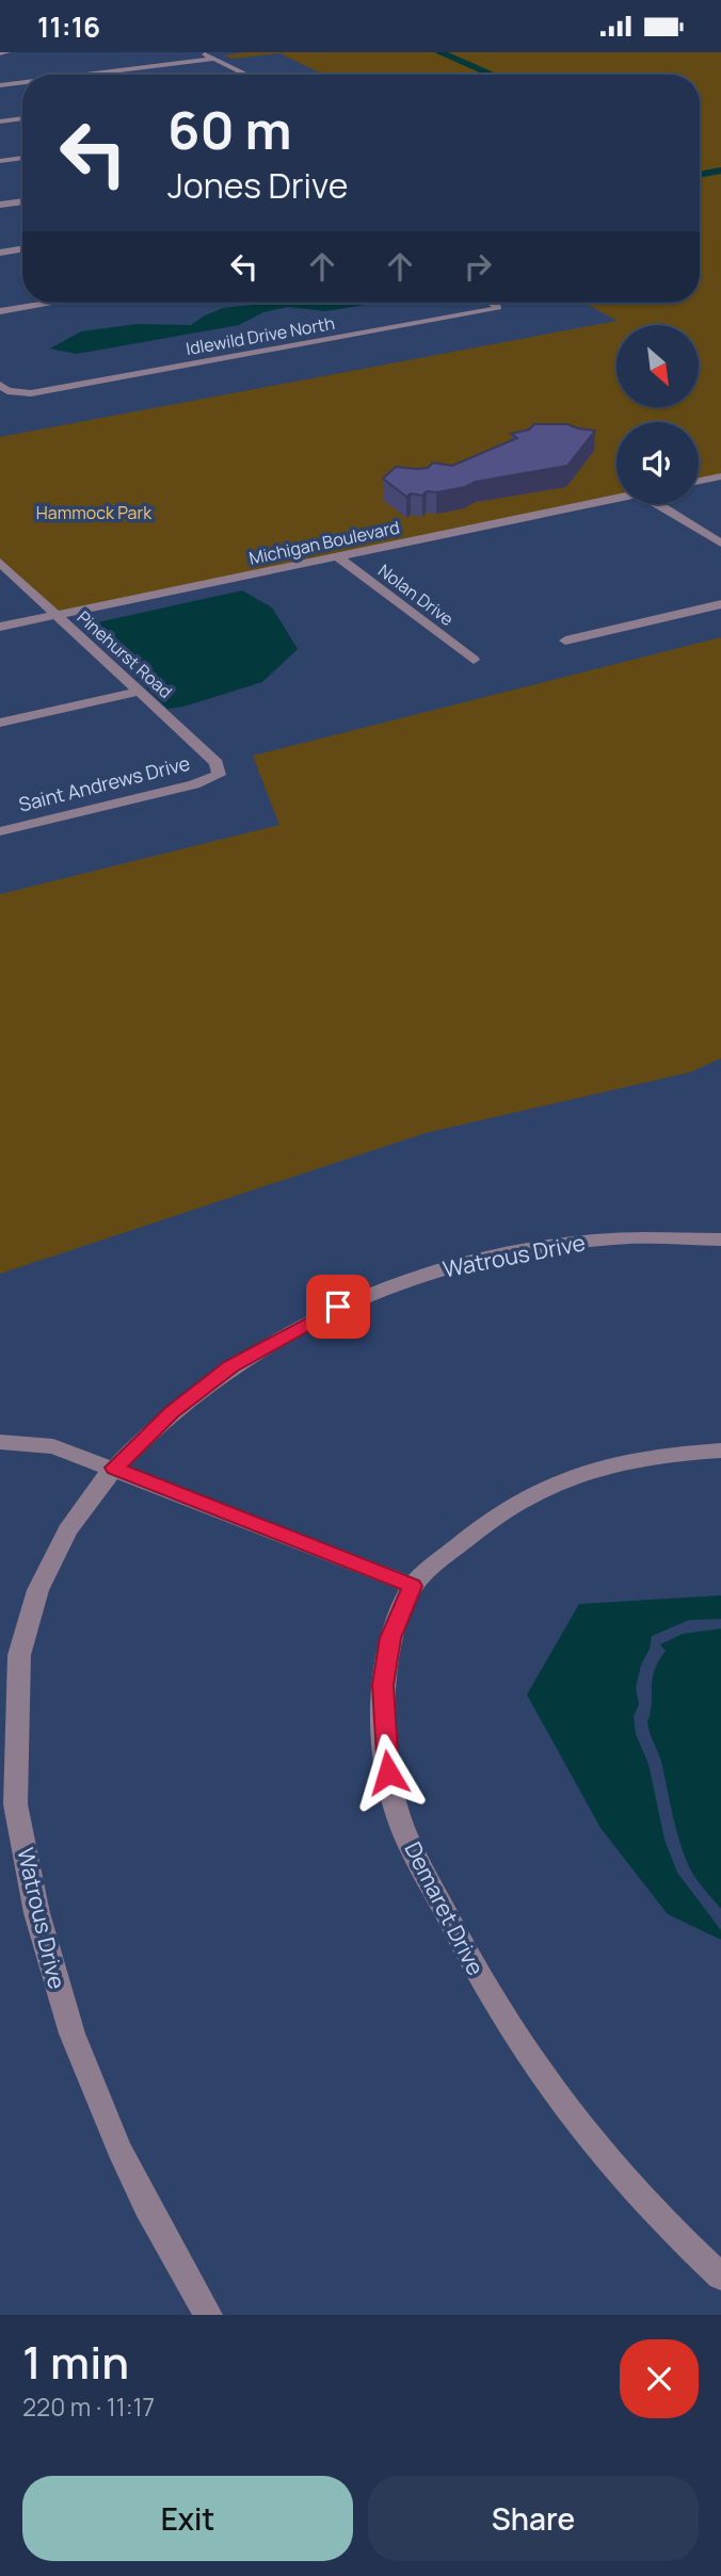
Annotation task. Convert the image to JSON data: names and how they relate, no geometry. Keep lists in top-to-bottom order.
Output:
{
  "streets": {
    "street": [
      "Idlewild Drive North",
      "Michigan Boulevard",
      "Nolan Drive",
      "Pinehurst Road",
      "Saint Andrews Drive",
      "Watrous Drive",
      "Demaret Drive"
    ]
  },
  "crossings": [
    ["Michigan Boulevard", "Nolan Drive"],
    ["Michigan Boulevard", "Pinehurst Road"],
    ["Pinehurst Road", "Saint Andrews Drive"]
  ],
  "parks": ["Hammock Park"],
  "north": "bottom right",
  "page": {
    "status": "11:16",
    "turn": ["60 m", "Jones Drive"],
    "heading": ["1 min", "220 m · 11:17"],
    "buttons": ["Exit", "Share"]
  }
}
